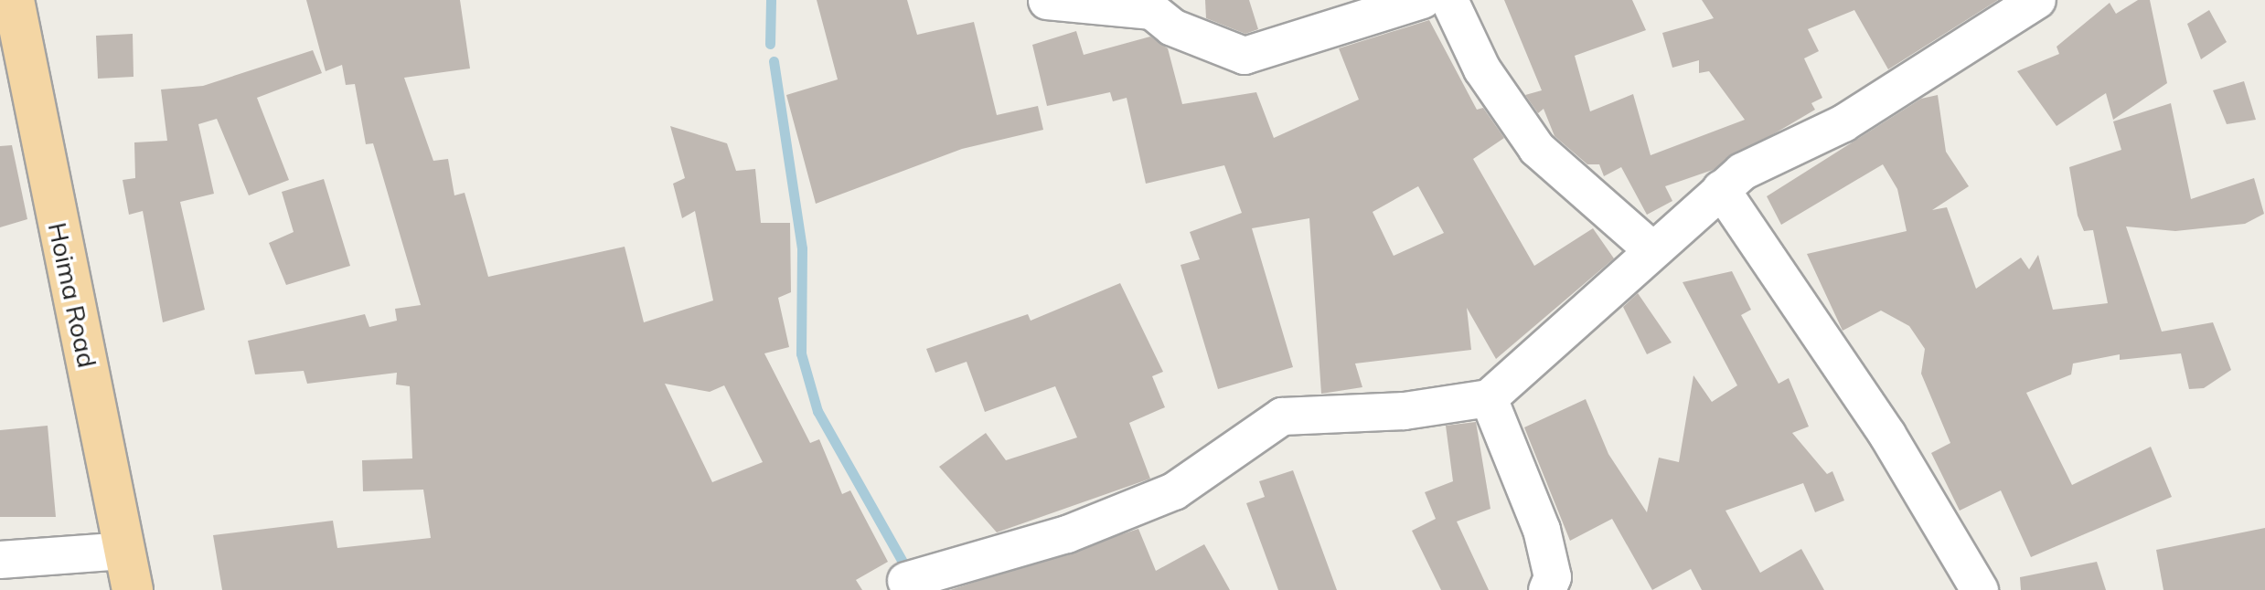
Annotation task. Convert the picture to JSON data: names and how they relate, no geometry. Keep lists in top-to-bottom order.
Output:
{
  "streets": {
    "main road": ["Hoima Road"]
  }
}
